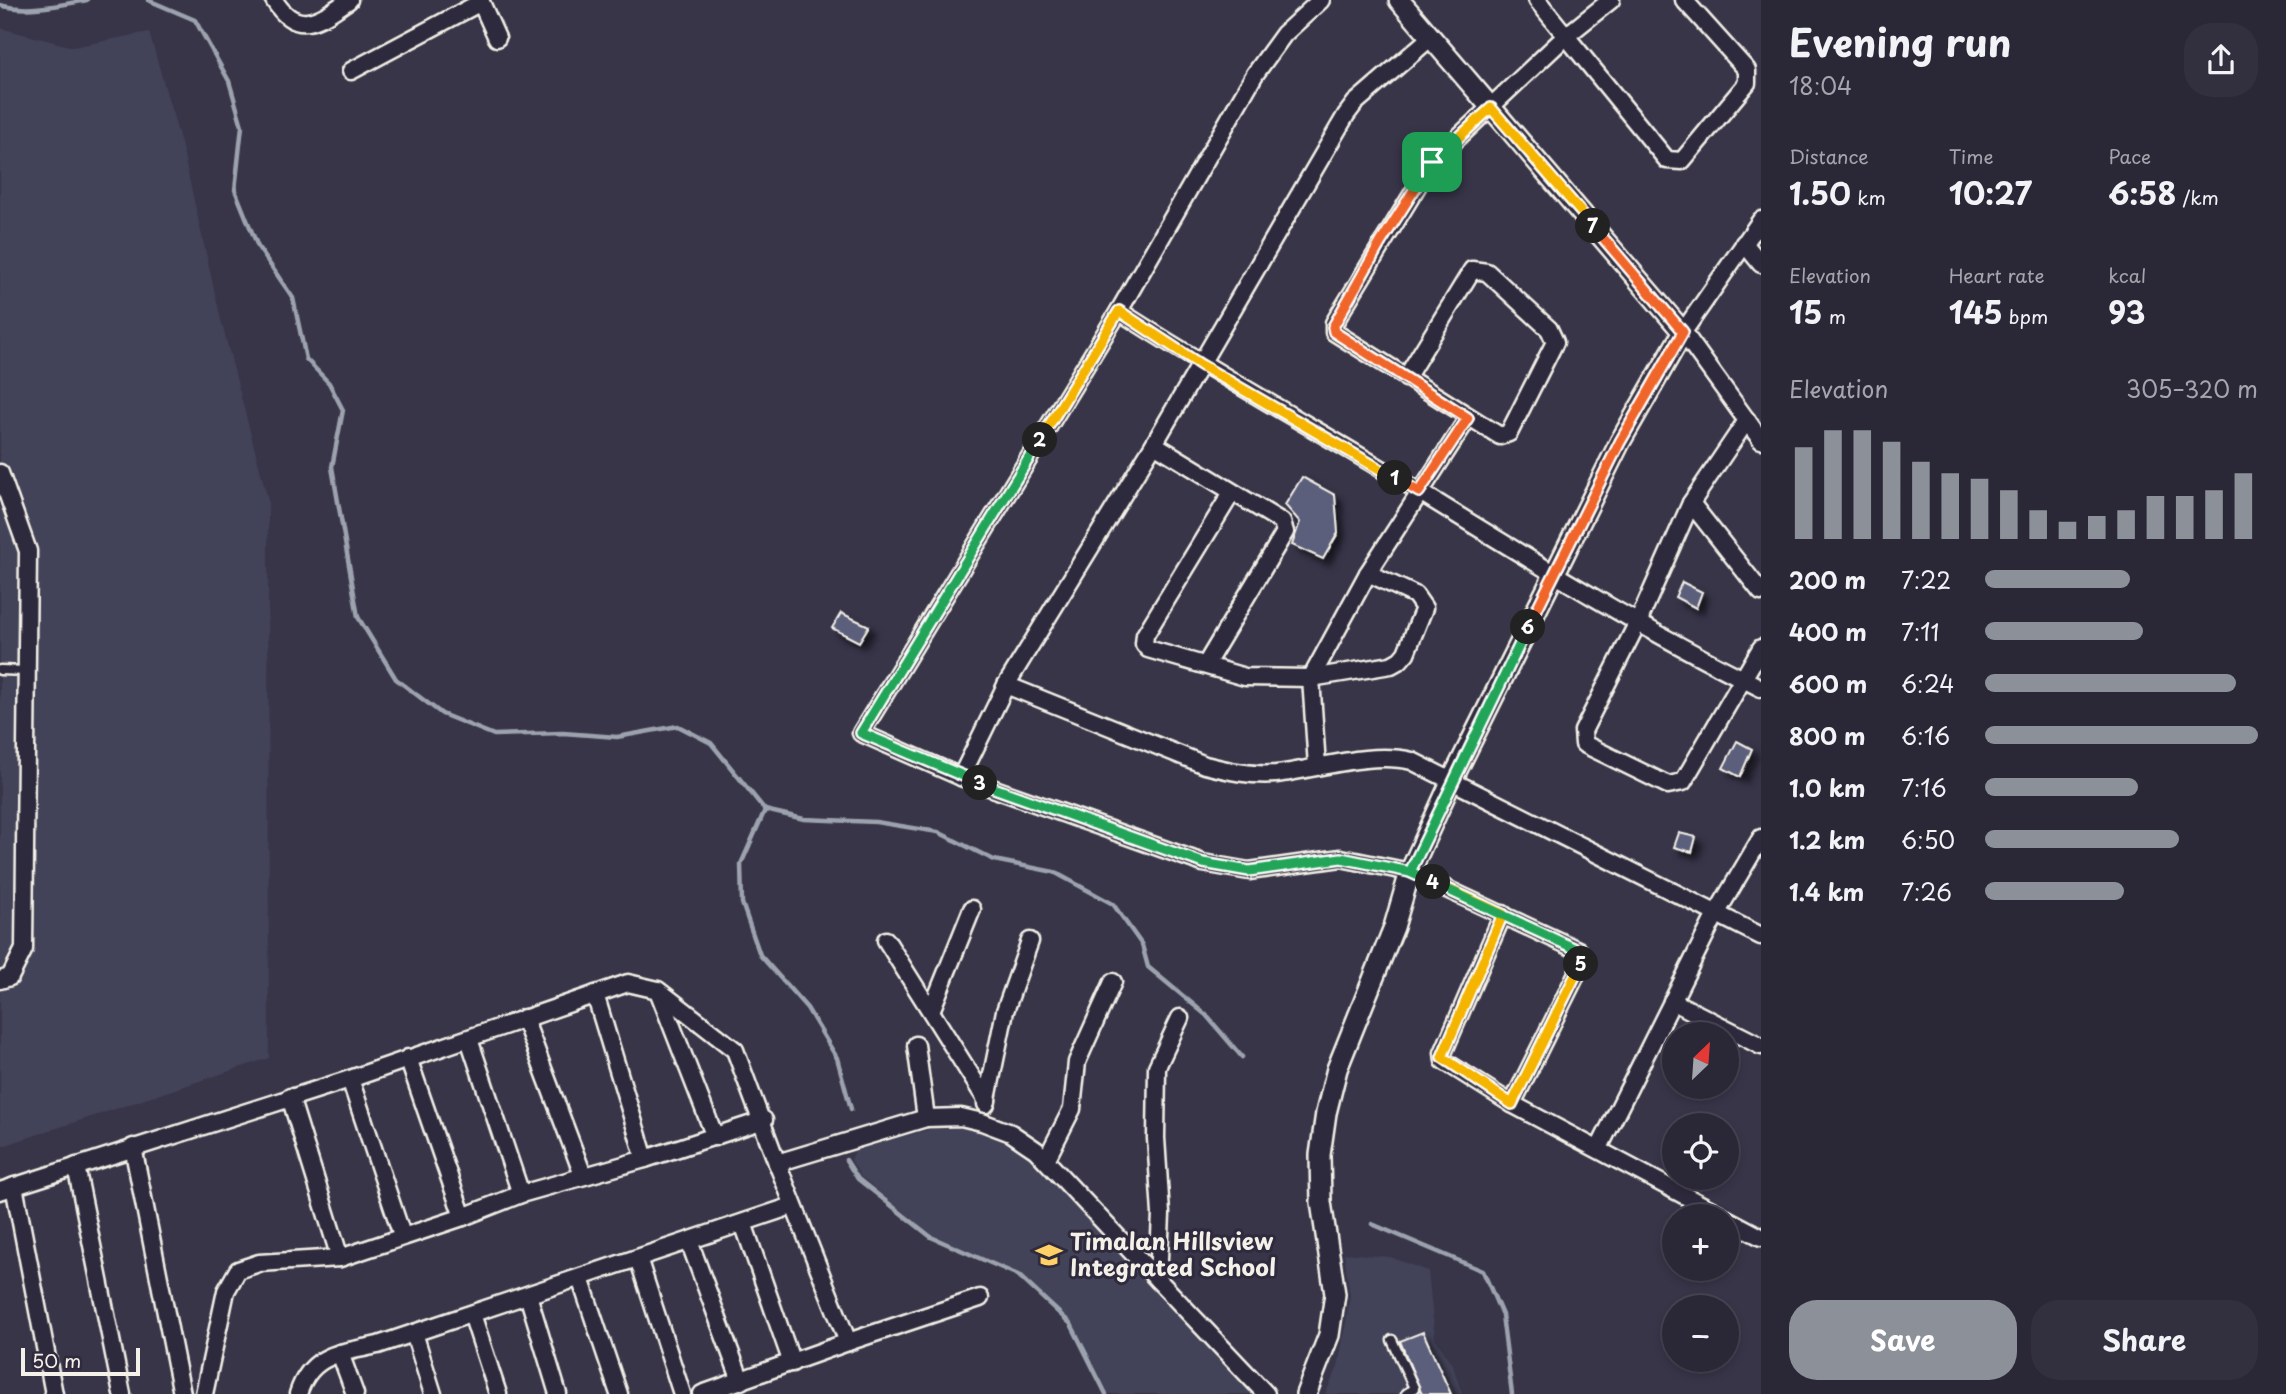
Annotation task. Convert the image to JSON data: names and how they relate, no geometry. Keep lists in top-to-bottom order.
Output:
{
  "places": {
    "school or university": ["Timalan Hillsview Integrated School"]
  },
  "scale_bar": "50 m",
  "north": "top right",
  "page": {
    "heading": ["Evening run", "18:04"],
    "stats": [
      ["Distance", "1.50 km"],
      ["Time", "10:27"],
      ["Pace", "6:58 /km"],
      ["Elevation", "15 m"],
      ["Heart rate", "145 bpm"],
      ["kcal", "93"]
    ],
    "pins": [
      "7",
      "2",
      "1",
      "6",
      "3",
      "4",
      "5"
    ],
    "chart": ["Elevation", "305–320 m"],
    "list": [
      {
        "name": "200 m",
        "note": "7:22"
      },
      {
        "name": "400 m",
        "note": "7:11"
      },
      {
        "name": "600 m",
        "note": "6:24"
      },
      {
        "name": "800 m",
        "note": "6:16"
      },
      {
        "name": "1.0 km",
        "note": "7:16"
      },
      {
        "name": "1.2 km",
        "note": "6:50"
      },
      {
        "name": "1.4 km",
        "note": "7:26"
      }
    ],
    "map_buttons": ["+", "−"],
    "buttons": ["Save", "Share"],
    "scale": "50 m"
  }
}
